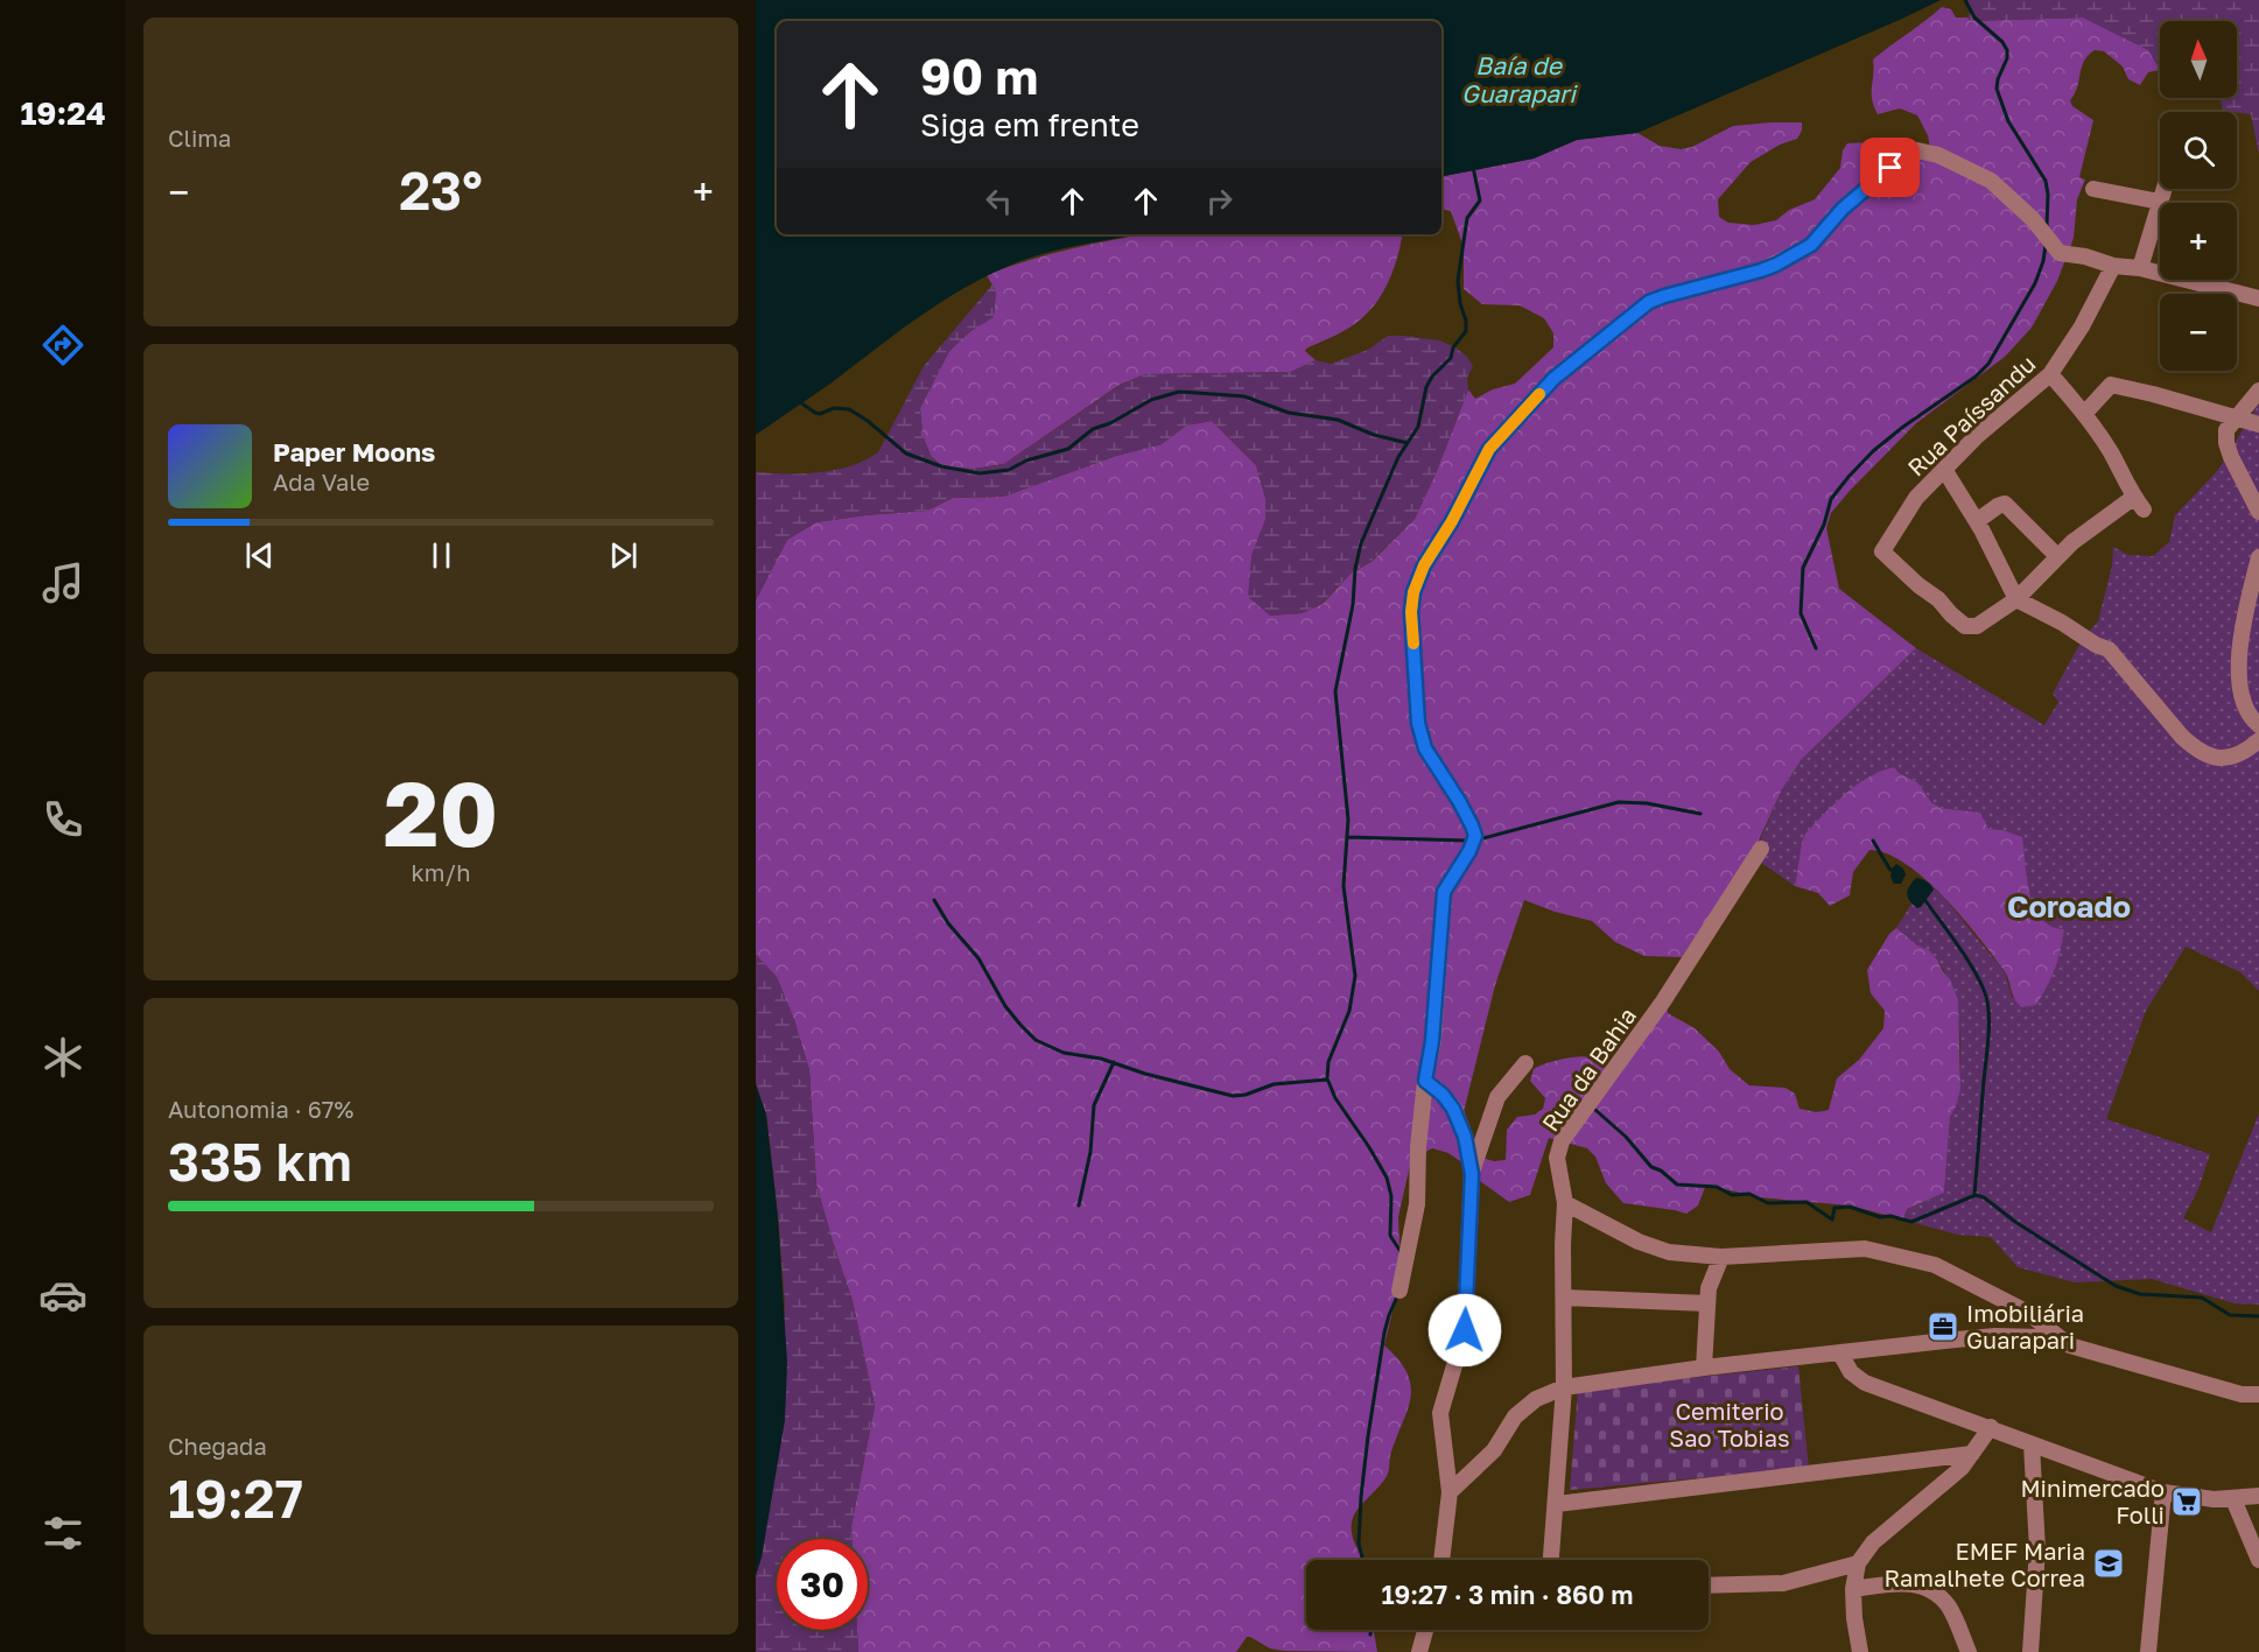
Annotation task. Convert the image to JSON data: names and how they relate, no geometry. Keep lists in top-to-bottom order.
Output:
{
  "streets": {
    "street": ["Rua Paíssandu", "Rua da Bahia"]
  },
  "districts": ["Coroado"],
  "water": ["Baía de Guarapari"],
  "parks": ["Cemiterio Sao Tobias"],
  "places": {
    "office": ["Imobiliária Guarapari"],
    "supermarket": ["Minimercado Folli"],
    "school or university": ["EMEF Maria Ramalhete Correa"]
  },
  "north": "top",
  "page": {
    "tabs": "19:24",
    "tile": [
      "Clima",
      ["20", "km/h"],
      ["Autonomia · 67%", "335 km"],
      ["Chegada", "19:27"]
    ],
    "map_buttons": ["+", "−"],
    "turn": ["90 m", "Siga em frente"],
    "heat": ["−", "23°", "+"],
    "song": ["Paper Moons", "Ada Vale"],
    "limit": "30",
    "trip": "19:27 · 3 min · 860 m"
  }
}
